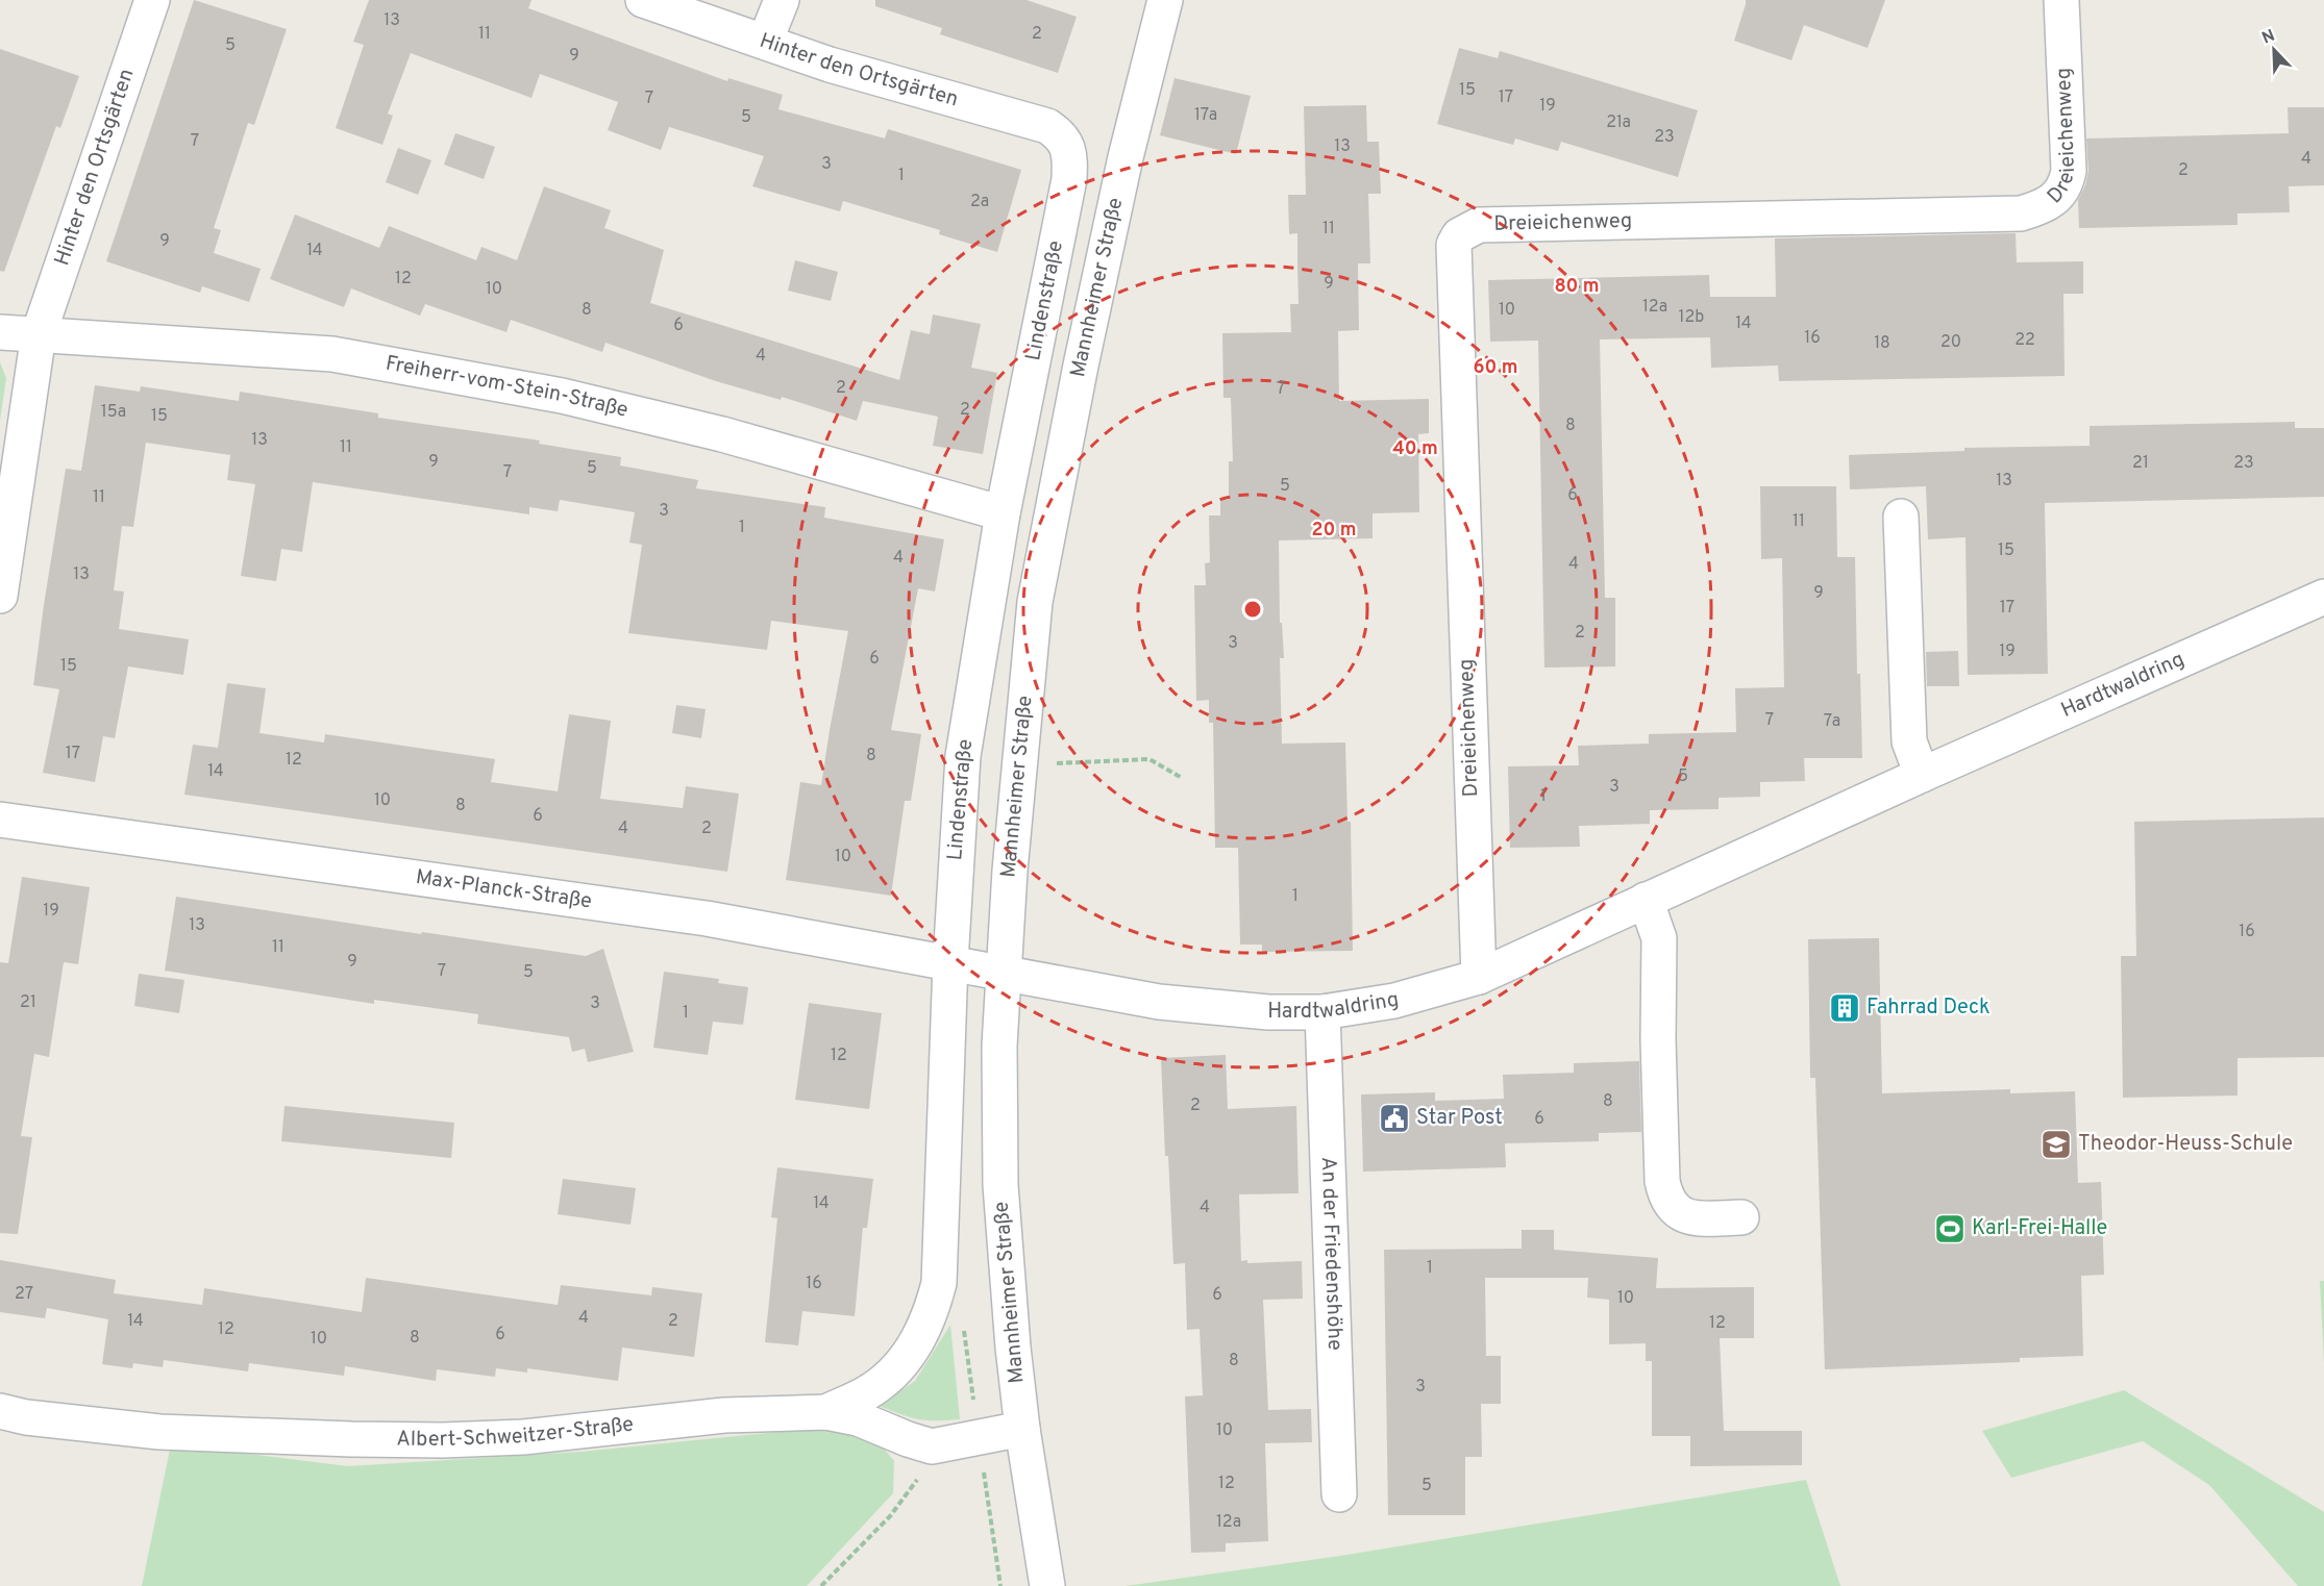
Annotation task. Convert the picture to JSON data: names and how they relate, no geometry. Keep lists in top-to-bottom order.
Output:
{
  "streets": {
    "street": [
      "Hinter den Ortsgärten",
      "Dreieichenweg",
      "Mannheimer Straße",
      "Lindenstraße",
      "Freiherr-vom-Stein-Straße",
      "Hardtwaldring",
      "Max-Planck-Straße",
      "An der Friedenshöhe",
      "Albert-Schweitzer-Straße"
    ]
  },
  "crossings": [
    ["Hinter den Ortsgärten", "Lindenstraße"],
    ["Hinter den Ortsgärten", "Freiherr-vom-Stein-Straße"],
    ["Dreieichenweg", "Hardtwaldring"],
    ["Mannheimer Straße", "Hardtwaldring"],
    ["Mannheimer Straße", "Max-Planck-Straße"],
    ["Lindenstraße", "Freiherr-vom-Stein-Straße"],
    ["Lindenstraße", "Max-Planck-Straße"],
    ["Lindenstraße", "Albert-Schweitzer-Straße"],
    ["Hardtwaldring", "Max-Planck-Straße"],
    ["Hardtwaldring", "An der Friedenshöhe"]
  ],
  "places": {
    "building": ["Fahrrad Deck"],
    "public building": ["Star Post"],
    "school or university": ["Theodor-Heuss-Schule"],
    "sports": ["Karl-Frei-Halle"]
  },
  "house_numbers": [
    "13",
    "11",
    "2",
    "5",
    "9",
    "15",
    "17",
    "7",
    "19",
    "17a",
    "5",
    "21a",
    "23",
    "7",
    "13",
    "4",
    "3",
    "2",
    "1",
    "2a",
    "11",
    "9",
    "14",
    "12",
    "9",
    "10",
    "12a",
    "8",
    "10",
    "12b",
    "14",
    "6",
    "16",
    "22",
    "20",
    "18",
    "4",
    "2",
    "7",
    "2",
    "15a",
    "15",
    "8",
    "13",
    "11",
    "9",
    "21",
    "23",
    "5",
    "7",
    "13",
    "5",
    "6",
    "11",
    "3",
    "11",
    "1",
    "15",
    "4",
    "4",
    "13",
    "9",
    "17",
    "2",
    "3",
    "19",
    "6",
    "15",
    "7",
    "7a",
    "17",
    "8",
    "12",
    "14",
    "5",
    "3",
    "1",
    "10",
    "8",
    "6",
    "4",
    "2",
    "10",
    "1",
    "19",
    "13",
    "16",
    "11",
    "9",
    "7",
    "5",
    "21",
    "3",
    "1",
    "12",
    "8",
    "2",
    "6",
    "14",
    "4",
    "1",
    "16",
    "27",
    "6",
    "10",
    "4",
    "14",
    "2",
    "12",
    "12",
    "6",
    "8",
    "10",
    "8",
    "3",
    "10",
    "12",
    "5",
    "12a"
  ],
  "north": "top left",
  "rings": [
    "80 m",
    "60 m",
    "40 m",
    "20 m"
  ]
}
